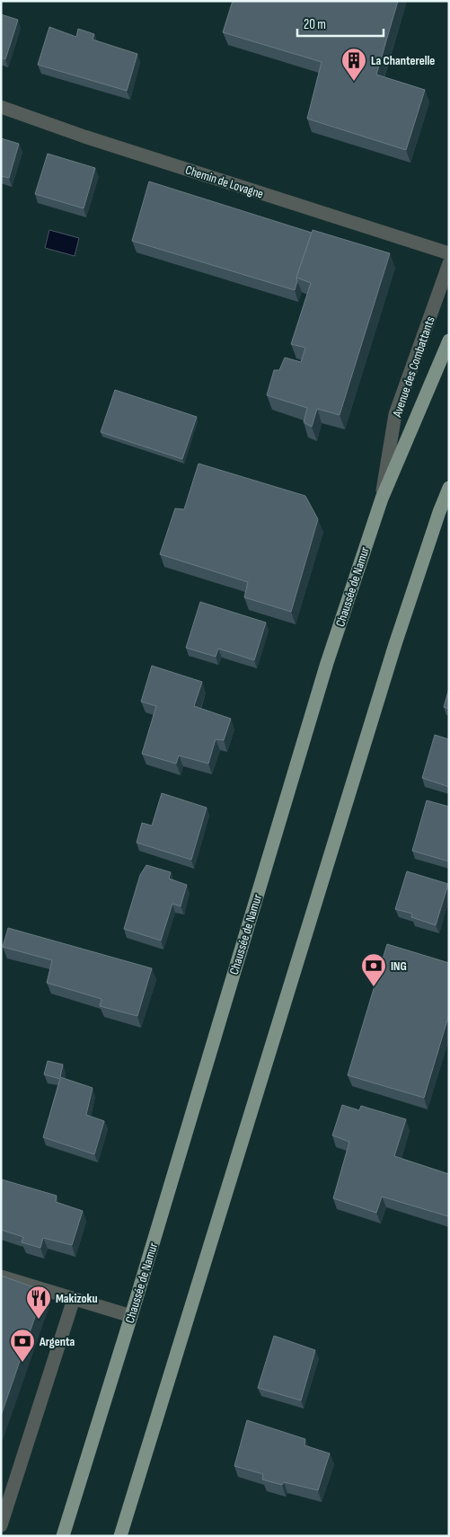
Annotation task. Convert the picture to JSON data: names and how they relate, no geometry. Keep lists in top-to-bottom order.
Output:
{
  "streets": {
    "main road": ["Chaussée de Namur"],
    "street": ["Chemin de Lovagne", "Avenue des Combattants"]
  },
  "crossings": [
    ["Avenue des Combattants", "Chaussée de Namur"]
  ],
  "places": {
    "building": ["La Chanterelle"],
    "bank": ["ING", "Argenta"],
    "restaurant": ["Makizoku"]
  },
  "scale_bar": "20 m"
}
